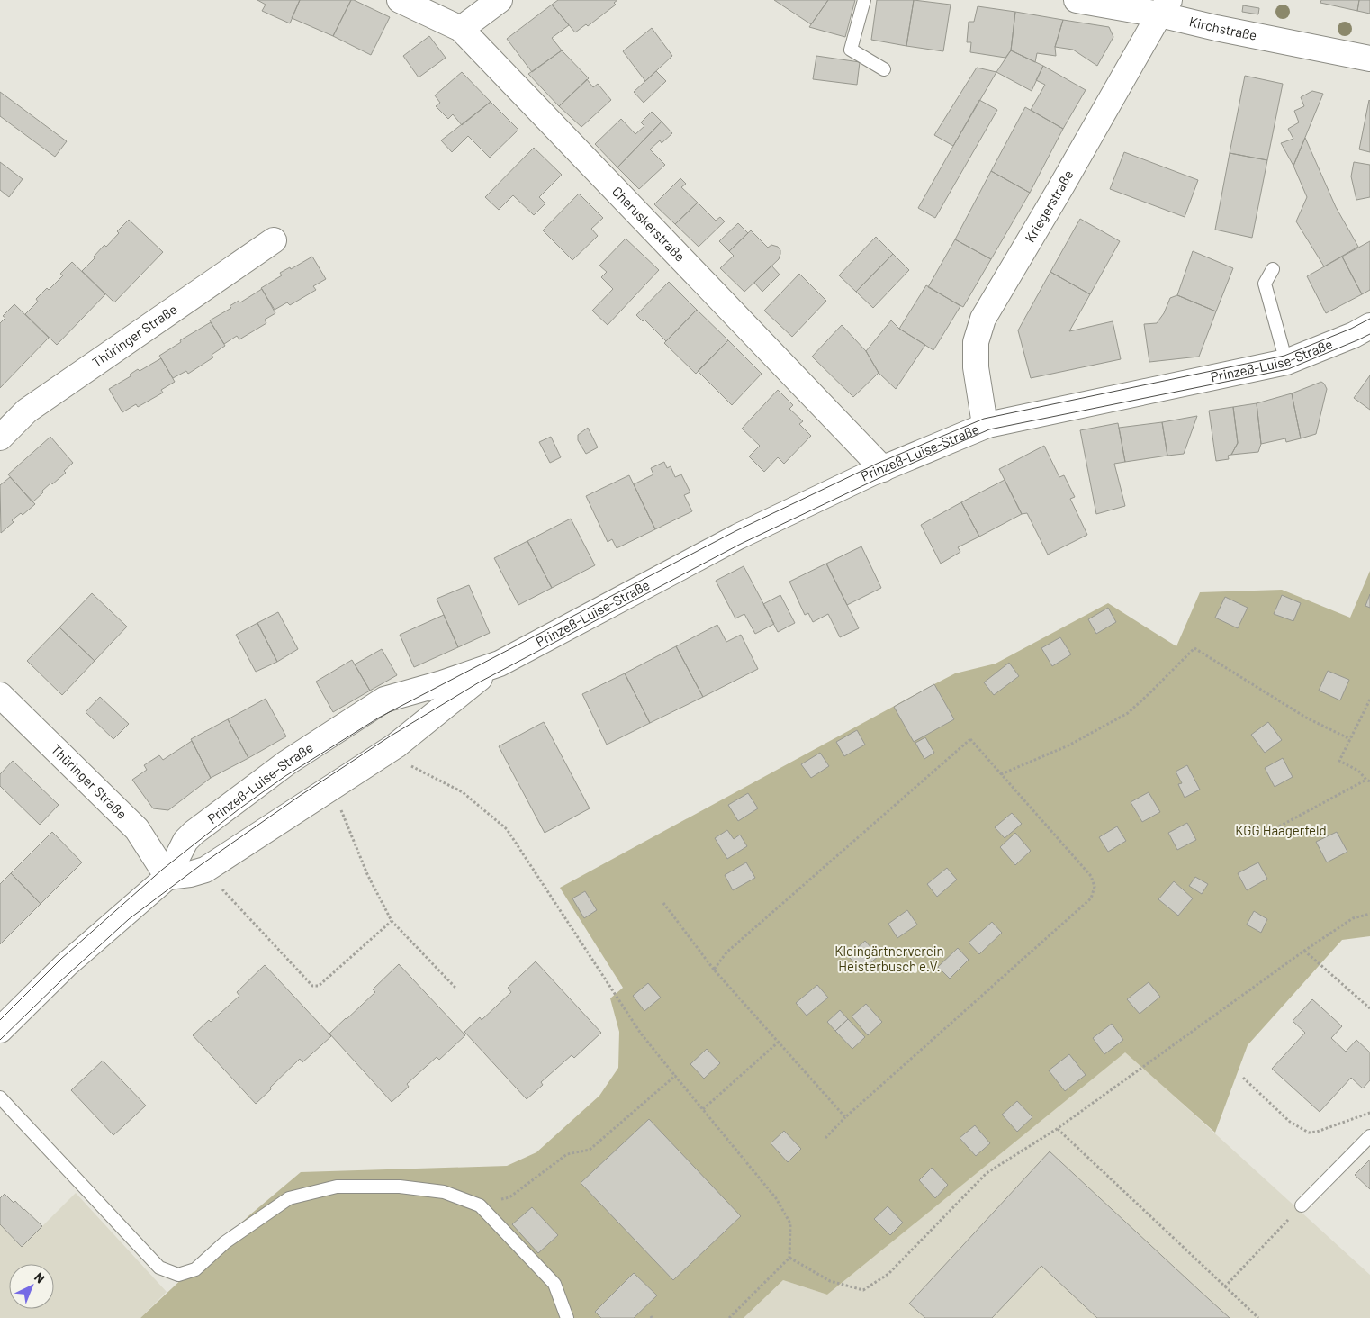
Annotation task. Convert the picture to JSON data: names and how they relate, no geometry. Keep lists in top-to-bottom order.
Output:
{
  "streets": {
    "street": [
      "Kirchstraße",
      "Kriegerstraße",
      "Cheruskerstraße",
      "Thüringer Straße",
      "Prinzeß-Luise-Straße"
    ]
  },
  "crossings": [
    ["Kirchstraße", "Kriegerstraße"],
    ["Kriegerstraße", "Prinzeß-Luise-Straße"],
    ["Cheruskerstraße", "Prinzeß-Luise-Straße"],
    ["Thüringer Straße", "Prinzeß-Luise-Straße"]
  ],
  "parks": ["KGG Haagerfeld", "Kleingärtnerverein Heisterbusch e.V."],
  "north": "top right"
}
